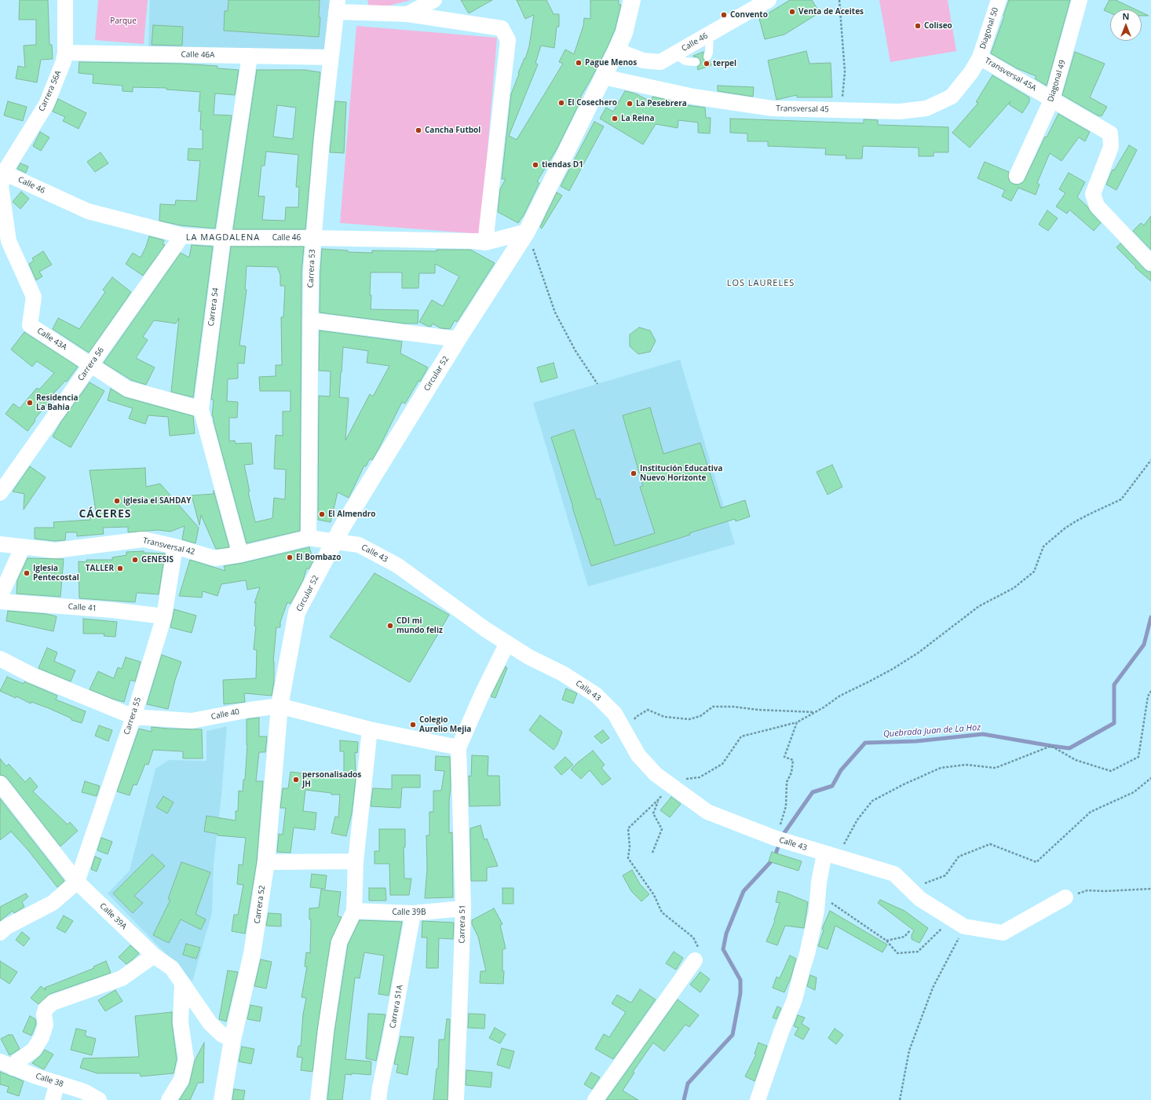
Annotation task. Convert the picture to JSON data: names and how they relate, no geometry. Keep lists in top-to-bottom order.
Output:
{
  "streets": {
    "street": [
      "Diagonal 50",
      "Calle 46",
      "Calle 46A",
      "Transversal 45A",
      "Diagonal 49",
      "Carrera 56A",
      "Transversal 45",
      "Carrera 53",
      "Carrera 54",
      "Calle 43A",
      "Carrera 56",
      "Circular 52",
      "Transversal 42",
      "Calle 43",
      "Calle 41",
      "Calle 40",
      "Carrera 55",
      "Carrera 52",
      "Calle 39B",
      "Calle 39A",
      "Carrera 51",
      "Carrera 51A",
      "Calle 38"
    ]
  },
  "crossings": [
    ["Diagonal 50", "Transversal 45A"],
    ["Diagonal 50", "Transversal 45"],
    ["Calle 46", "Carrera 56A"],
    ["Calle 46", "Carrera 53"],
    ["Calle 46", "Carrera 54"],
    ["Calle 46", "Calle 43A"],
    ["Calle 46", "Carrera 56"],
    ["Calle 46", "Circular 52"],
    ["Calle 46A", "Carrera 56A"],
    ["Calle 46A", "Carrera 53"],
    ["Calle 46A", "Carrera 54"],
    ["Transversal 45A", "Diagonal 49"],
    ["Transversal 45A", "Transversal 45"],
    ["Carrera 56A", "Calle 43A"],
    ["Transversal 45", "Circular 52"],
    ["Carrera 53", "Transversal 42"],
    ["Carrera 54", "Calle 43A"],
    ["Carrera 54", "Transversal 42"],
    ["Calle 43A", "Carrera 56"],
    ["Circular 52", "Transversal 42"],
    ["Circular 52", "Calle 43"],
    ["Circular 52", "Calle 40"],
    ["Circular 52", "Carrera 52"],
    ["Transversal 42", "Calle 43"],
    ["Transversal 42", "Carrera 55"],
    ["Calle 41", "Carrera 55"],
    ["Calle 40", "Carrera 55"],
    ["Calle 40", "Carrera 52"],
    ["Calle 40", "Carrera 51"],
    ["Carrera 55", "Calle 39A"],
    ["Carrera 52", "Calle 39A"],
    ["Calle 39B", "Carrera 51"],
    ["Calle 39B", "Carrera 51A"]
  ],
  "districts": ["LA MAGDALENA", "LOS LAURELES", "CÁCERES"],
  "water": ["Quebrada Juan de La Hoz"],
  "parks": ["Parque"],
  "places": [
    "Venta de Aceites",
    "Convento",
    "Coliseo",
    "Pague Menos",
    "terpel",
    "El Cosechero",
    "La Pesebrera",
    "La Reina",
    "Cancha Futbol",
    "tiendas D1",
    "Residencia La Bahia",
    "Institución Educativa Nuevo Horizonte",
    "iglesia el SAHDAY",
    "El Almendro",
    "El Bombazo",
    "GENESIS",
    "TALLER",
    "Iglesia Pentecostal",
    "CDI mi mundo feliz",
    "Colegio Aurelio Mejia",
    "personalisados JH"
  ],
  "north": "top"
}
